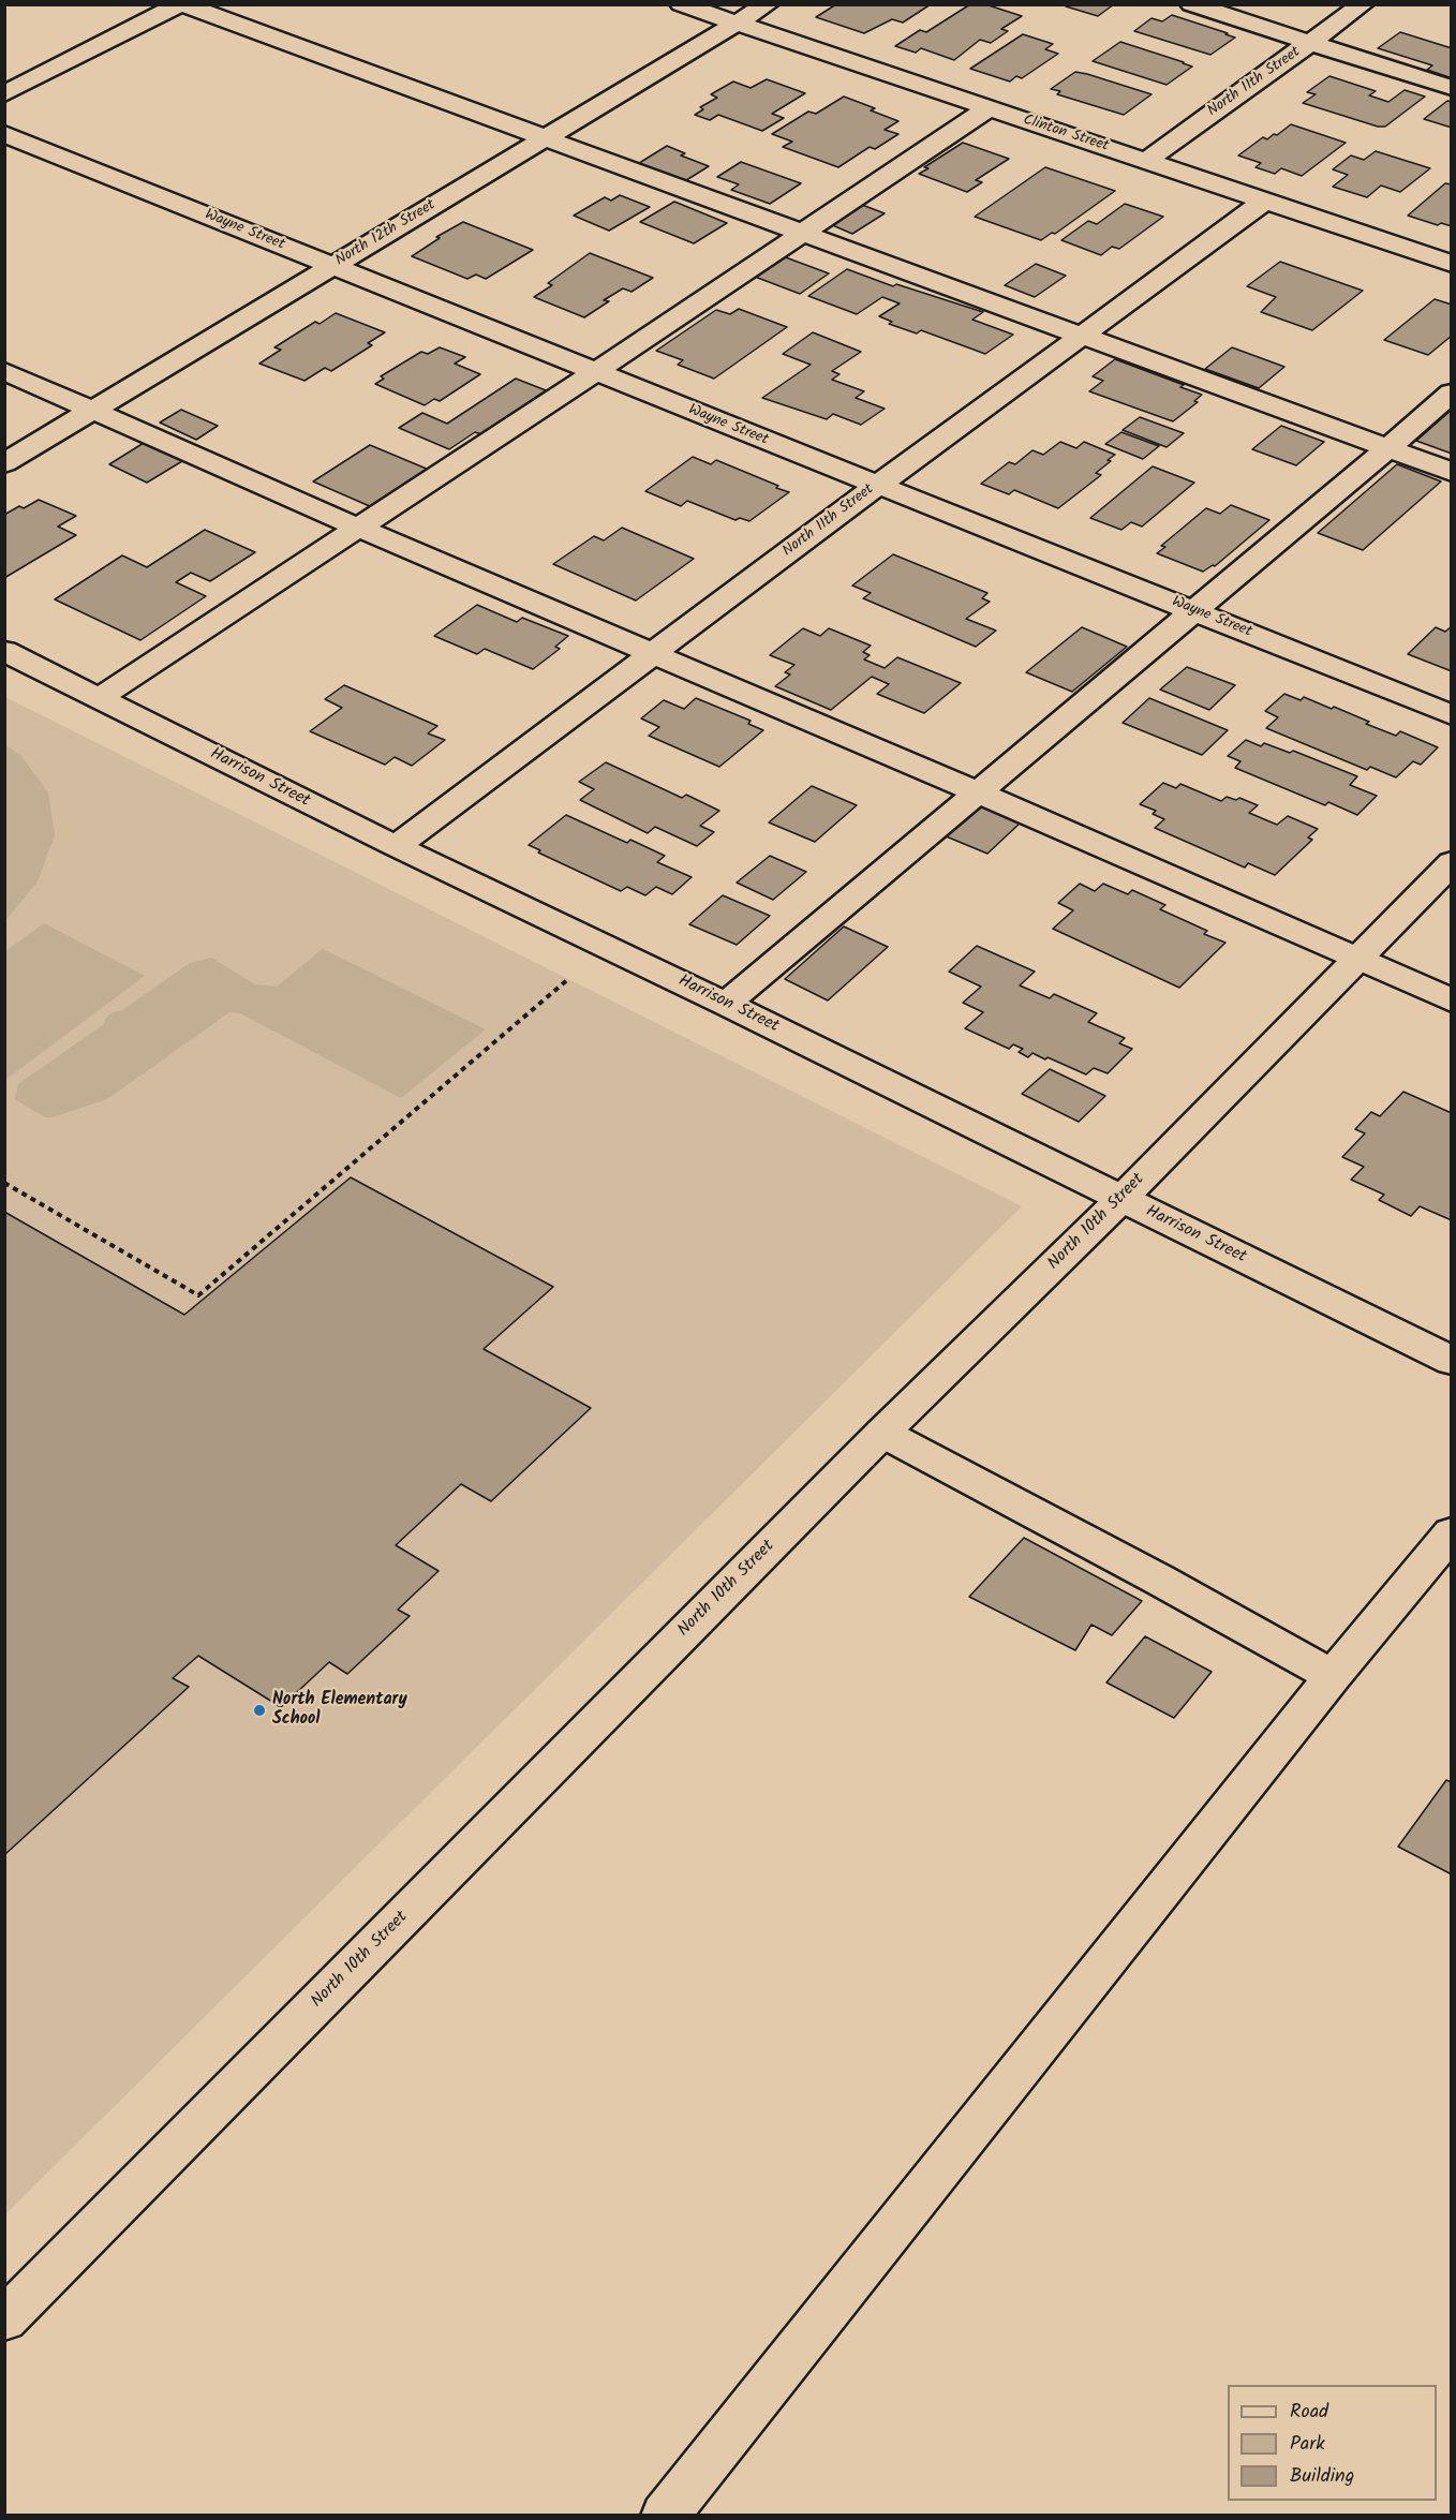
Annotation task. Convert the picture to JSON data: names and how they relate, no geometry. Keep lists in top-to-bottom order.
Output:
{
  "streets": {
    "street": [
      "North 11th Street",
      "Clinton Street",
      "Wayne Street",
      "North 12th Street",
      "Harrison Street",
      "North 10th Street"
    ]
  },
  "crossings": [
    ["North 11th Street", "Clinton Street"],
    ["North 11th Street", "Wayne Street"],
    ["North 11th Street", "Harrison Street"],
    ["Clinton Street", "North 12th Street"],
    ["Wayne Street", "North 12th Street"],
    ["Harrison Street", "North 10th Street"]
  ],
  "places": ["North Elementary School"],
  "legend": ["Road", "Park", "Building"]
}
